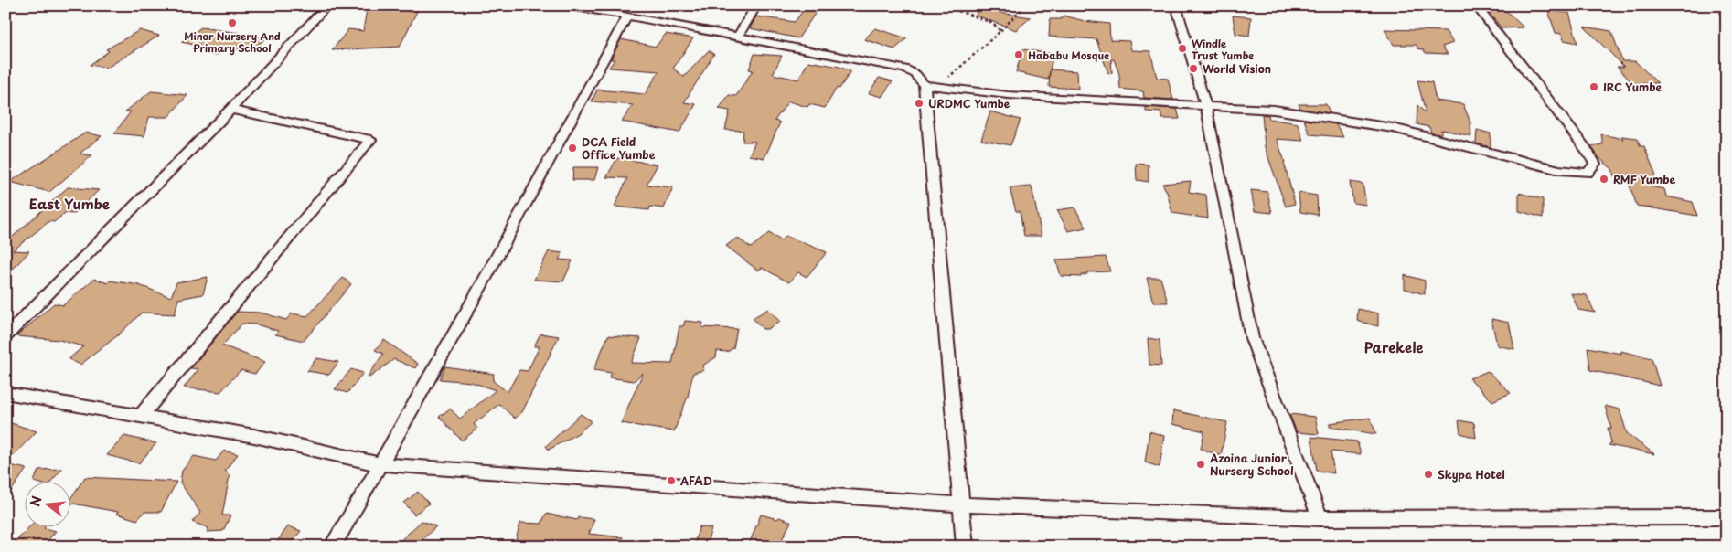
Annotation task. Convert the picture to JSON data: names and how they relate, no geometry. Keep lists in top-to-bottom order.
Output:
{
  "districts": ["East Yumbe", "Parekele"],
  "places": [
    "Minor Nursery And Primary School",
    "Windle Trust Yumbe",
    "Hababu Mosque",
    "World Vision",
    "IRC Yumbe",
    "URDMC Yumbe",
    "DCA Field Office Yumbe",
    "RMF Yumbe",
    "Azoina Junior Nursery School",
    "Skypa Hotel",
    "AFAD"
  ],
  "north": "left"
}
